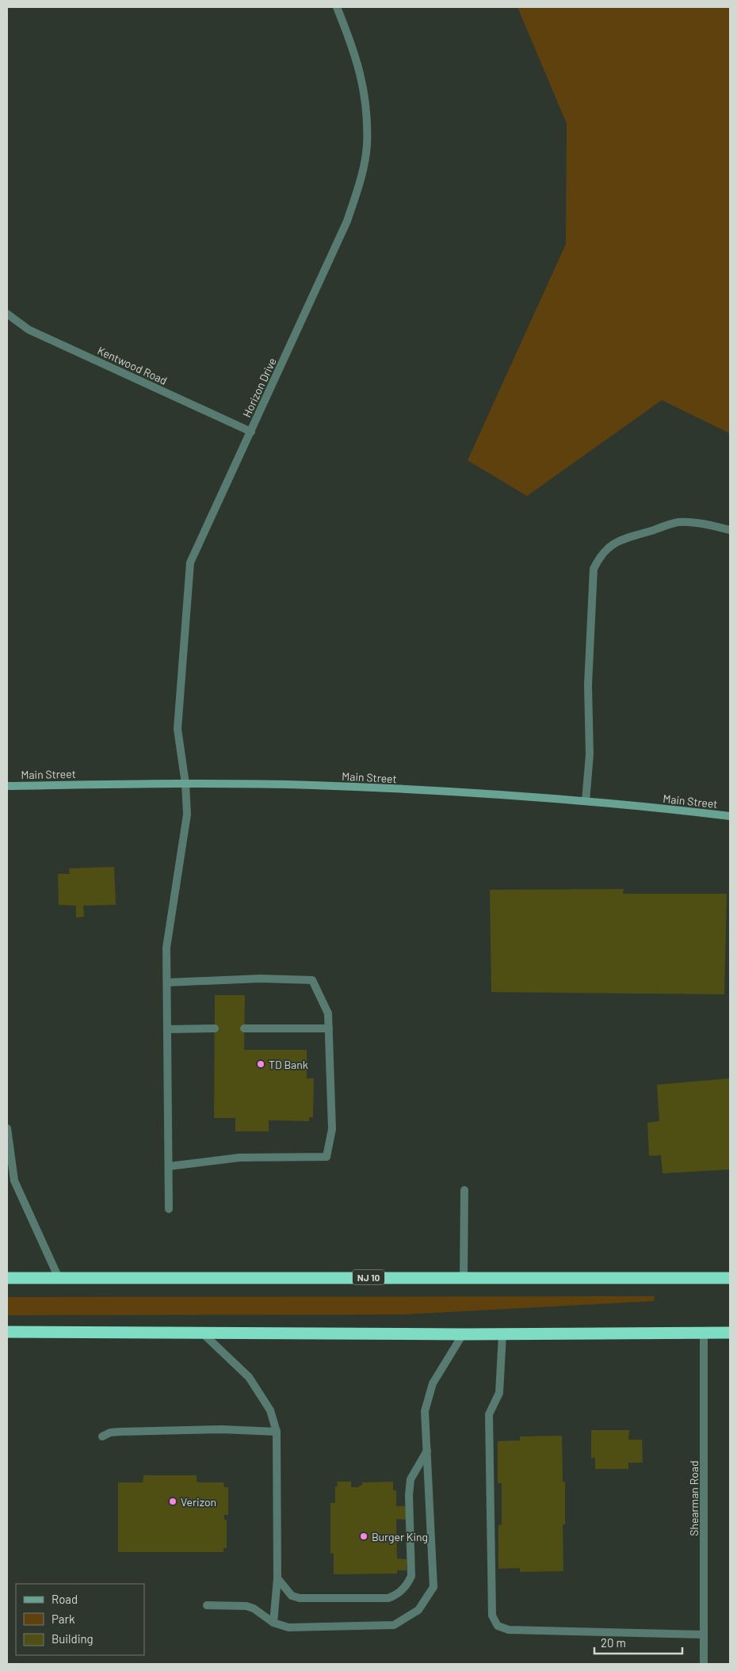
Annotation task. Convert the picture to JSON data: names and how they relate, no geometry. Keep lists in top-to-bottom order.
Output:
{
  "streets": {
    "highway": ["NJ 10"],
    "street": [
      "Kentwood Road",
      "Horizon Drive",
      "Main Street",
      "Shearman Road"
    ]
  },
  "crossings": [
    ["Kentwood Road", "Horizon Drive"],
    ["Horizon Drive", "Main Street"]
  ],
  "places": ["TD Bank", "Verizon", "Burger King"],
  "legend": ["Road", "Park", "Building"],
  "scale_bar": "20 m"
}
